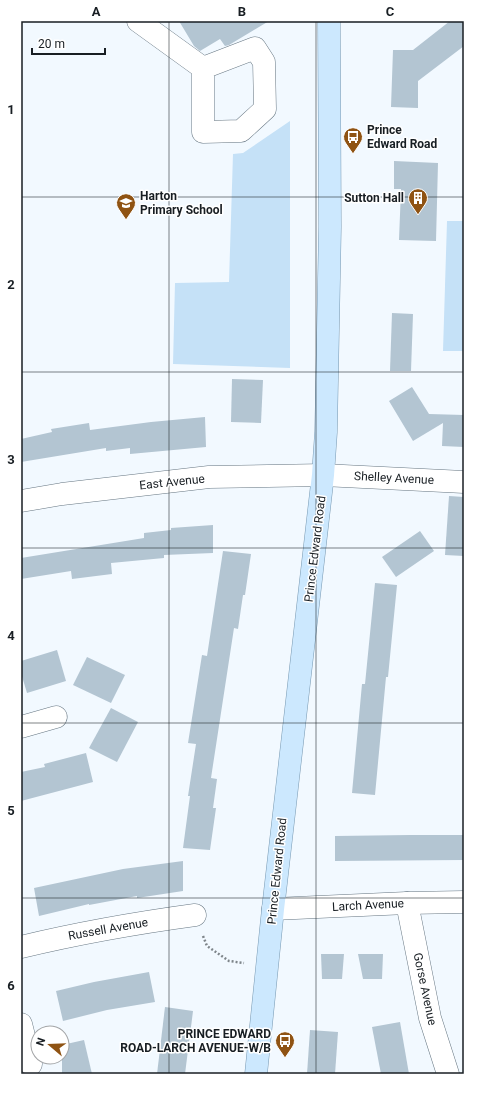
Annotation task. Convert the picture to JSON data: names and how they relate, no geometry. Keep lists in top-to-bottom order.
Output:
{
  "streets": {
    "main road": ["Prince Edward Road"],
    "street": [
      "Shelley Avenue",
      "East Avenue",
      "Larch Avenue",
      "Russell Avenue",
      "Gorse Avenue"
    ]
  },
  "crossings": [
    ["Shelley Avenue", "East Avenue"],
    ["Shelley Avenue", "Prince Edward Road"],
    ["East Avenue", "Prince Edward Road"],
    ["Prince Edward Road", "Larch Avenue"],
    ["Larch Avenue", "Gorse Avenue"]
  ],
  "places": {
    "bus stop": ["Prince Edward Road", "PRINCE EDWARD ROAD-LARCH AVENUE-W/B"],
    "building": ["Sutton Hall"],
    "school or university": ["Harton Primary School"]
  },
  "scale_bar": "20 m",
  "north": "left",
  "grid": {
    "columns": ["A", "B", "C"],
    "rows": [
      "1",
      "2",
      "3",
      "4",
      "5",
      "6"
    ]
  }
}
